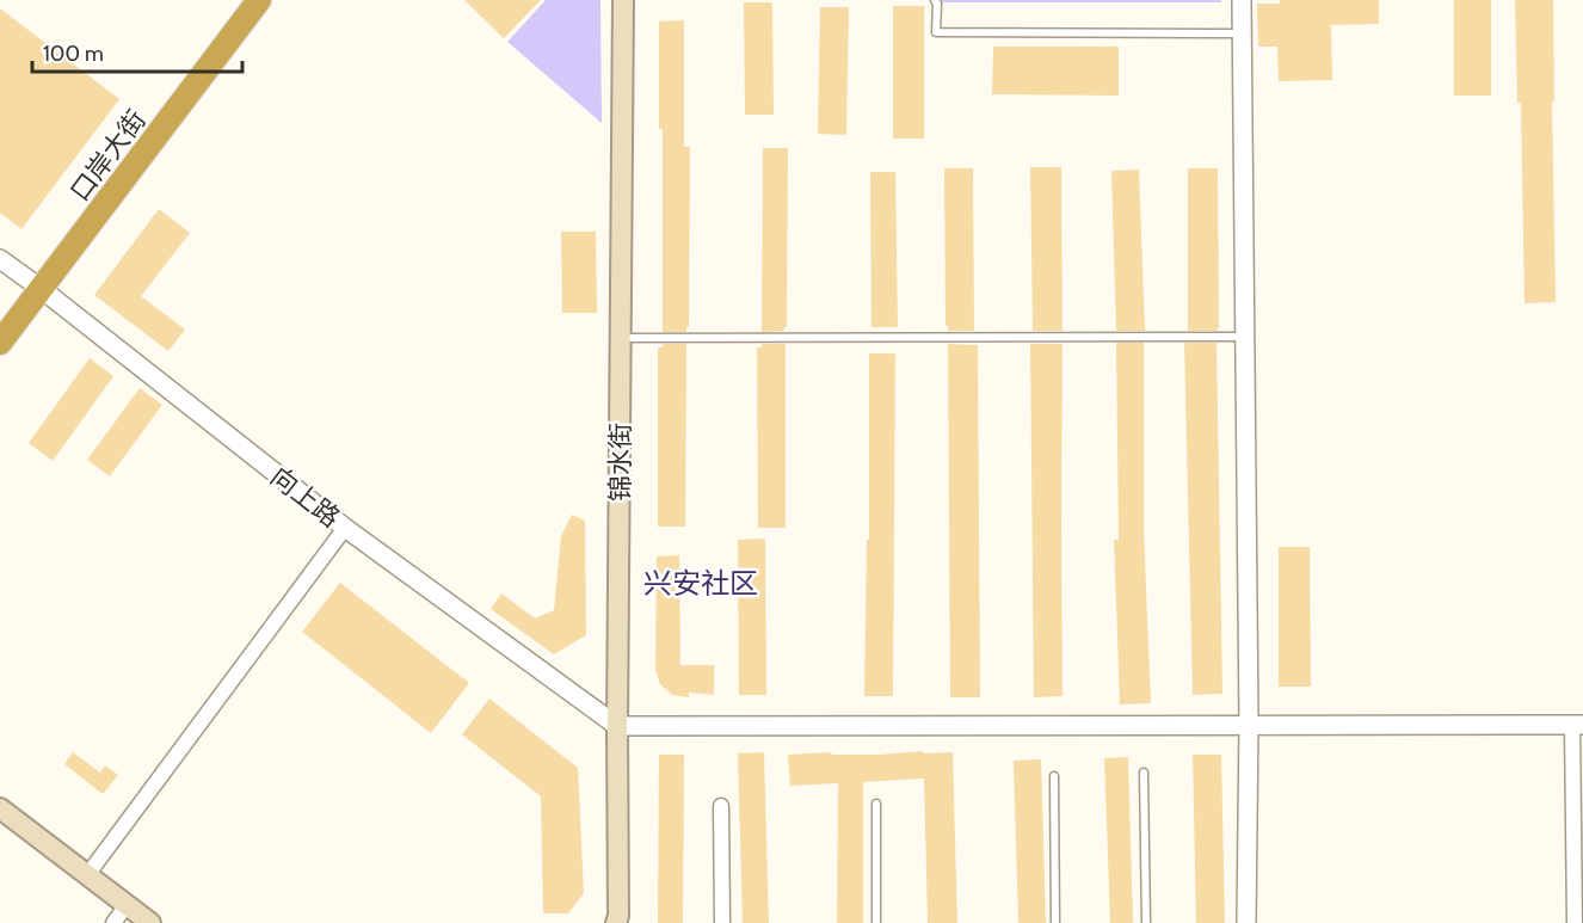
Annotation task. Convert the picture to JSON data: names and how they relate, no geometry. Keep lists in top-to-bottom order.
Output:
{
  "streets": {
    "highway": ["口岸大街"],
    "main road": ["锦水街"],
    "street": ["向上路"]
  },
  "crossings": [
    ["口岸大街", "向上路"],
    ["锦水街", "向上路"]
  ],
  "districts": ["兴安社区"],
  "scale_bar": "100 m"
}
